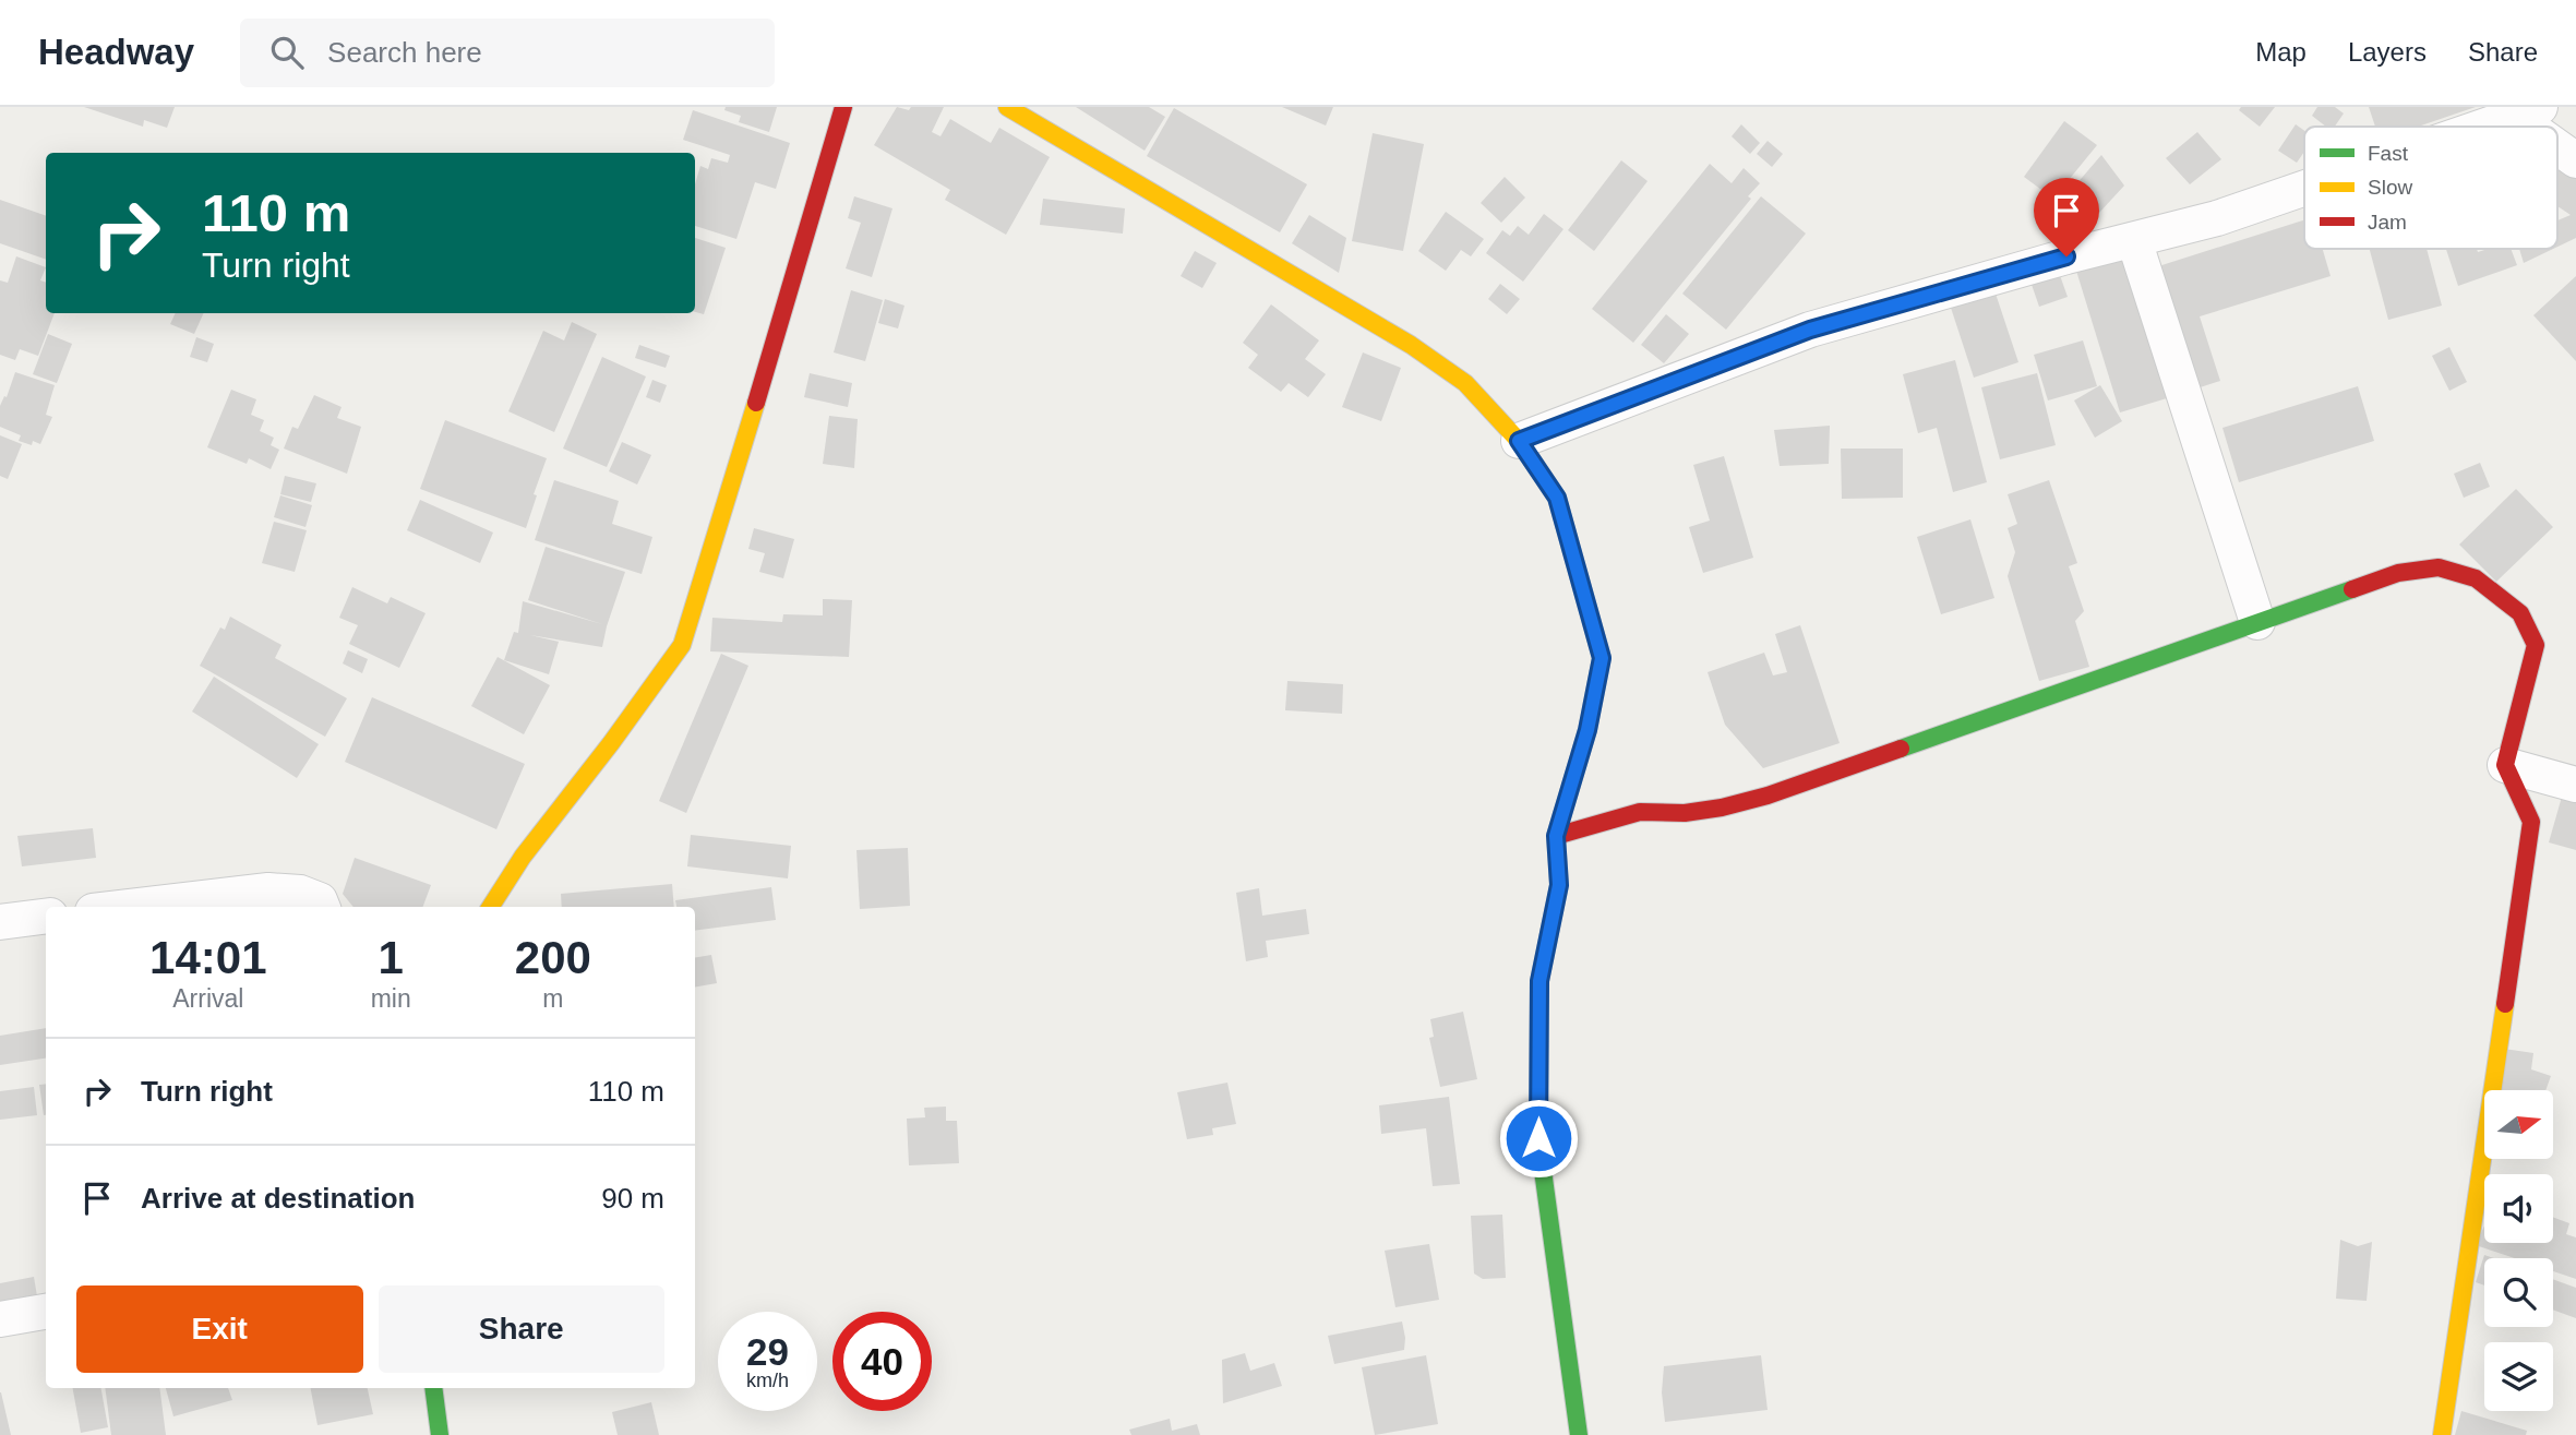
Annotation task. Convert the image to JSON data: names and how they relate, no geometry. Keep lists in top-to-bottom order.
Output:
{
  "legend": ["Fast", "Slow", "Jam"],
  "north": "right",
  "page": {
    "header": "Headway",
    "search": "Search here",
    "nav": ["Map", "Layers", "Share"],
    "turn": ["110 m", "Turn right"],
    "eta": [
      "14:01",
      "Arrival",
      "1",
      "min",
      "200",
      "m"
    ],
    "list": [
      {
        "name": "Turn right",
        "value": "110 m"
      },
      {
        "name": "Arrive at destination",
        "value": "90 m"
      }
    ],
    "buttons": ["Exit", "Share"],
    "speed": "29 km/h",
    "limit": "40"
  }
}
